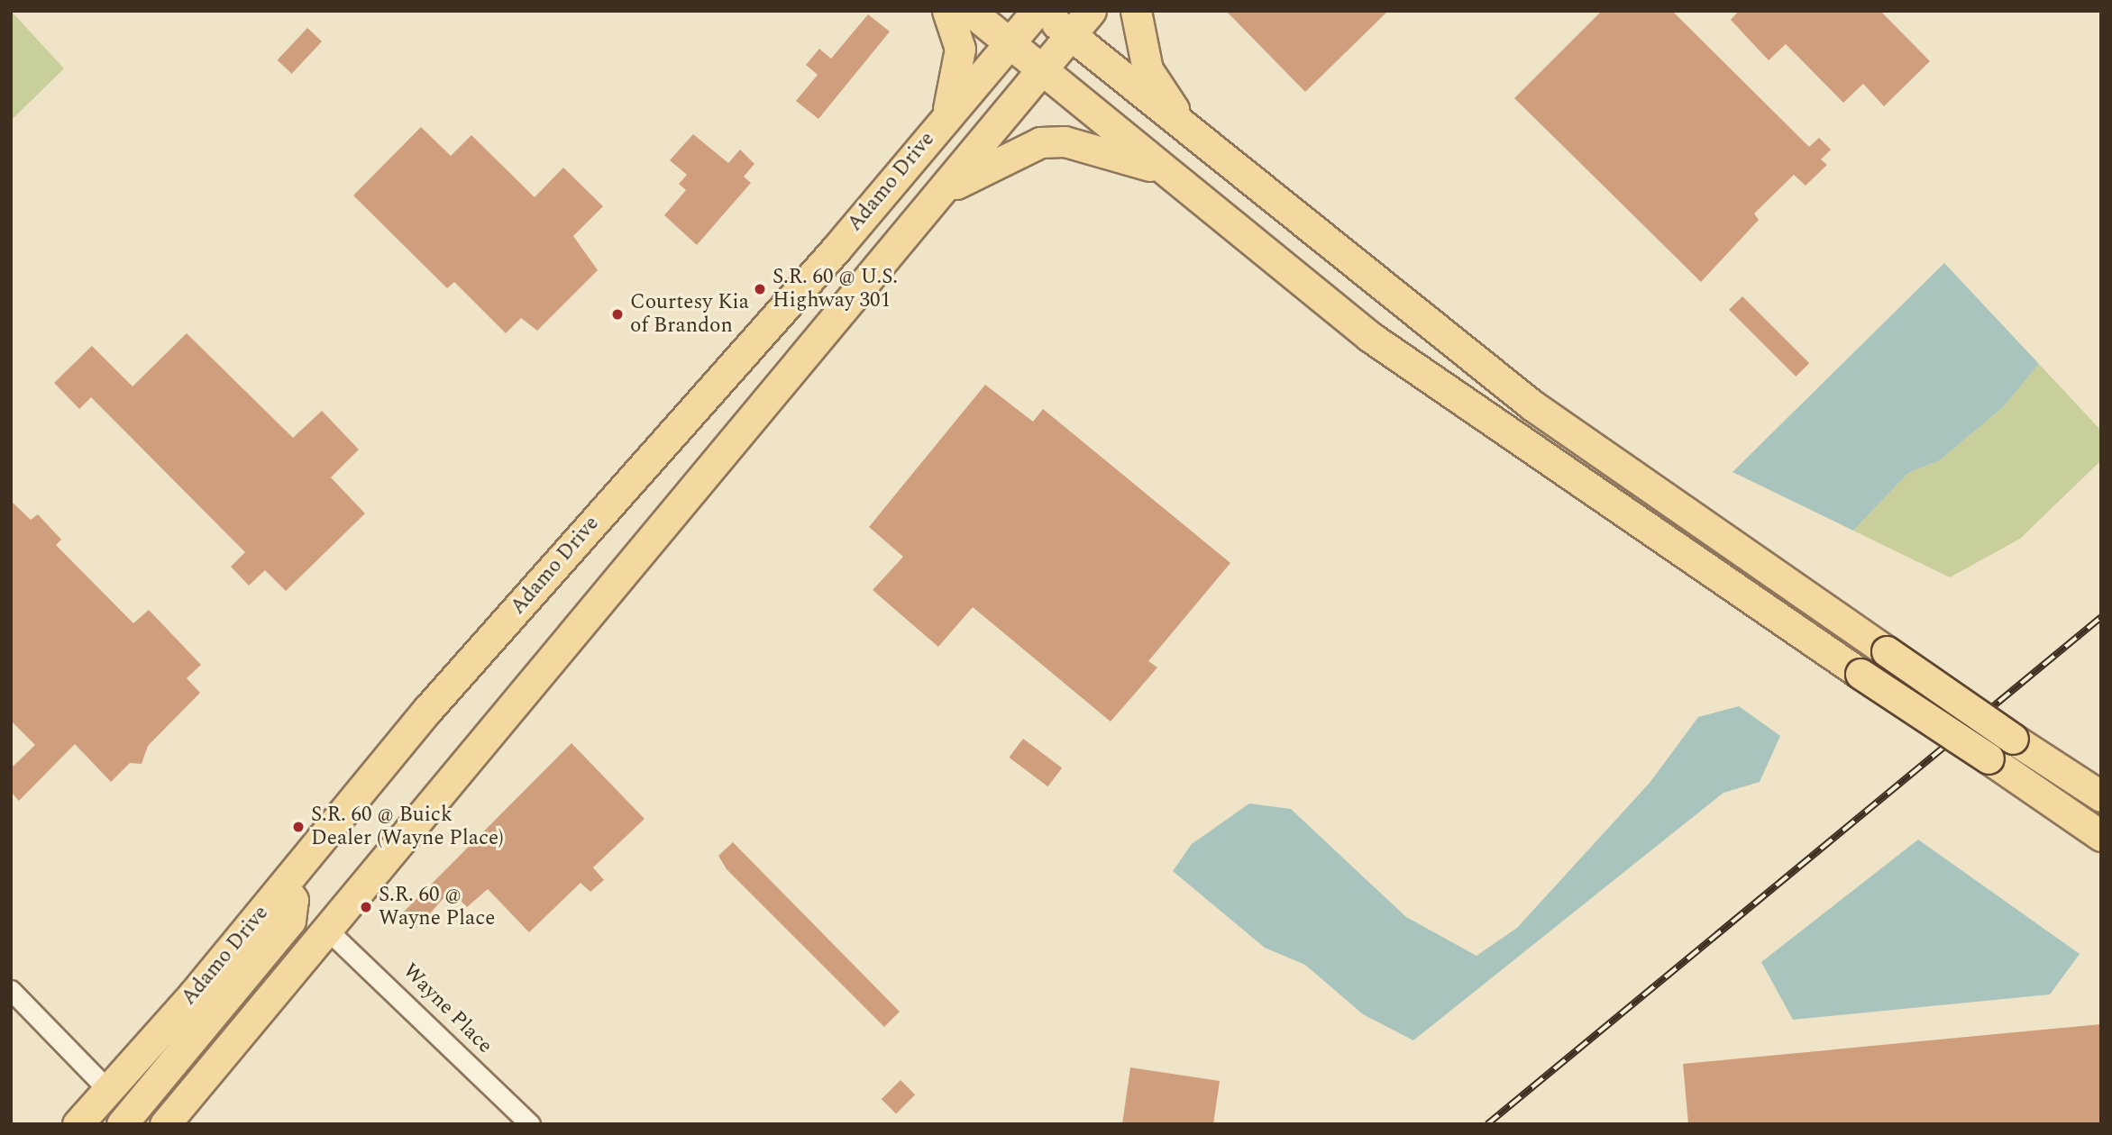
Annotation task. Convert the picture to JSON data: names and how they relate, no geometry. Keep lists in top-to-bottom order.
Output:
{
  "streets": {
    "main road": ["Adamo Drive"],
    "street": ["Wayne Place"]
  },
  "crossings": [
    ["Adamo Drive", "Wayne Place"]
  ],
  "places": [
    "S.R. 60 @ U.S. Highway 301",
    "Courtesy Kia of Brandon",
    "S.R. 60 @ Buick Dealer (Wayne Place)",
    "S.R. 60 @ Wayne Place"
  ]
}
